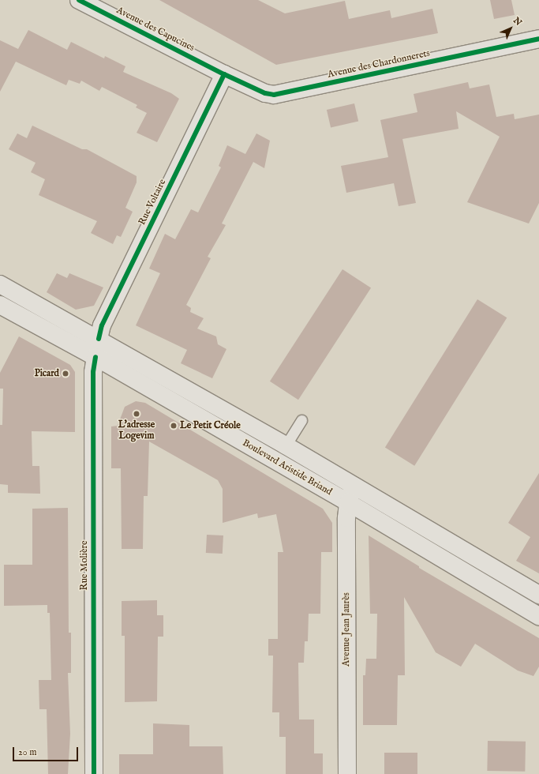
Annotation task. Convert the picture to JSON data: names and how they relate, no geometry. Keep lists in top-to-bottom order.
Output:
{
  "streets": {
    "street": [
      "Avenue des Capucines",
      "Avenue des Chardonnerets",
      "Rue Voltaire",
      "Boulevard Aristide Briand",
      "Rue Molière",
      "Avenue Jean Jaurès"
    ]
  },
  "crossings": [
    ["Avenue des Capucines", "Avenue des Chardonnerets"],
    ["Avenue des Capucines", "Rue Voltaire"],
    ["Avenue des Chardonnerets", "Rue Voltaire"],
    ["Rue Voltaire", "Boulevard Aristide Briand"],
    ["Rue Voltaire", "Rue Molière"],
    ["Boulevard Aristide Briand", "Rue Molière"],
    ["Boulevard Aristide Briand", "Avenue Jean Jaurès"]
  ],
  "places": ["Picard", "L'adresse Logevim", "Le Petit Créole"],
  "scale_bar": "20 m",
  "north": "top right"
}
